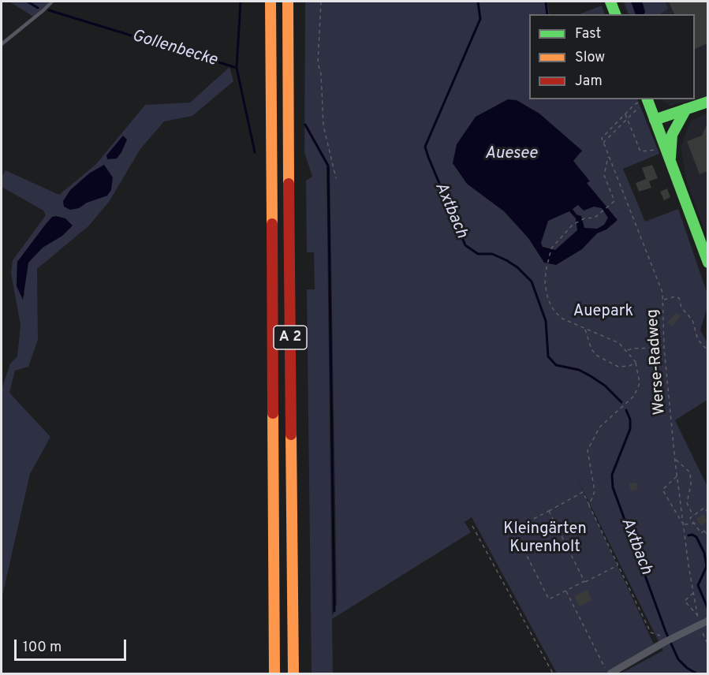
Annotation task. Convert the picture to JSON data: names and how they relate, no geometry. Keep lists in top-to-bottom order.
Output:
{
  "streets": {
    "main road": ["A 2"],
    "path": ["Werse-Radweg"]
  },
  "water": ["Gollenbecke", "Auesee", "Axtbach"],
  "parks": ["Auepark", "Kleingärten Kurenholt"],
  "legend": ["Fast", "Slow", "Jam"],
  "scale_bar": "100 m"
}
